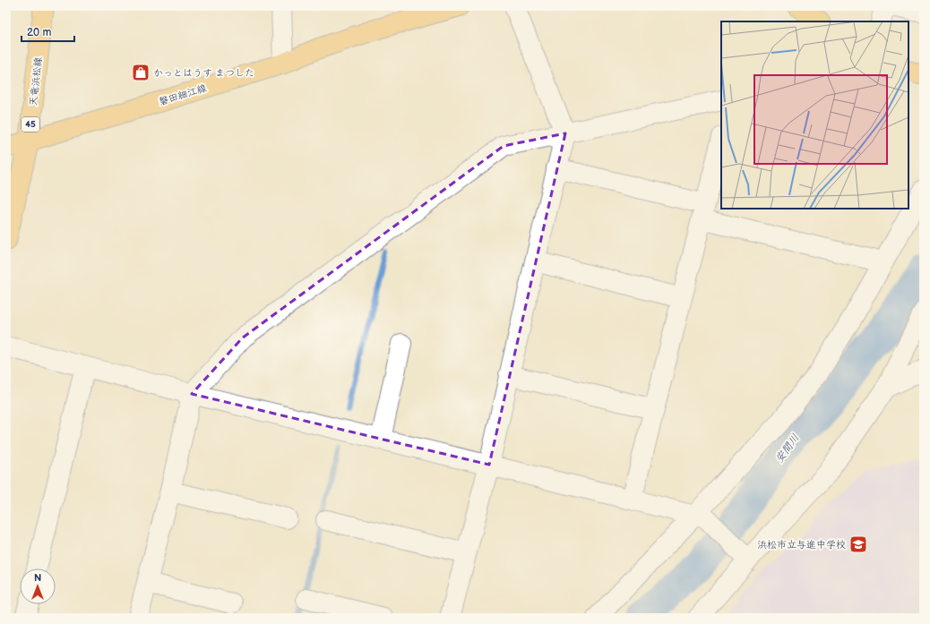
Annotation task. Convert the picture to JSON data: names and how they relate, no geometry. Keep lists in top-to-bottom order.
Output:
{
  "streets": {
    "main road": ["天竜浜松線", "磐田細江線", "45"]
  },
  "crossings": [
    ["天竜浜松線", "磐田細江線"]
  ],
  "water": ["安間川"],
  "places": {
    "shop": ["かっとはうす まつした"],
    "school or university": ["浜松市立与進中学校"]
  },
  "scale_bar": "20 m",
  "north": "top"
}
